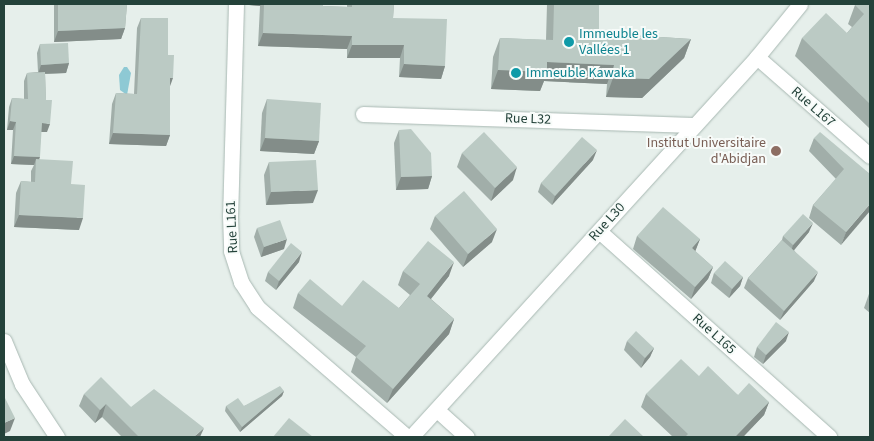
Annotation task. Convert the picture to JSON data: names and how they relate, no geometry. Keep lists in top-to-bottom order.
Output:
{
  "streets": {
    "street": [
      "Rue L167",
      "Rue L32",
      "Rue L30",
      "Rue L161",
      "Rue L165"
    ]
  },
  "crossings": [
    ["Rue L167", "Rue L30"],
    ["Rue L32", "Rue L30"],
    ["Rue L30", "Rue L165"]
  ],
  "places": ["Immeuble les Vallées 1", "Immeuble Kawaka", "Institut Universitaire d'Abidjan"]
}
